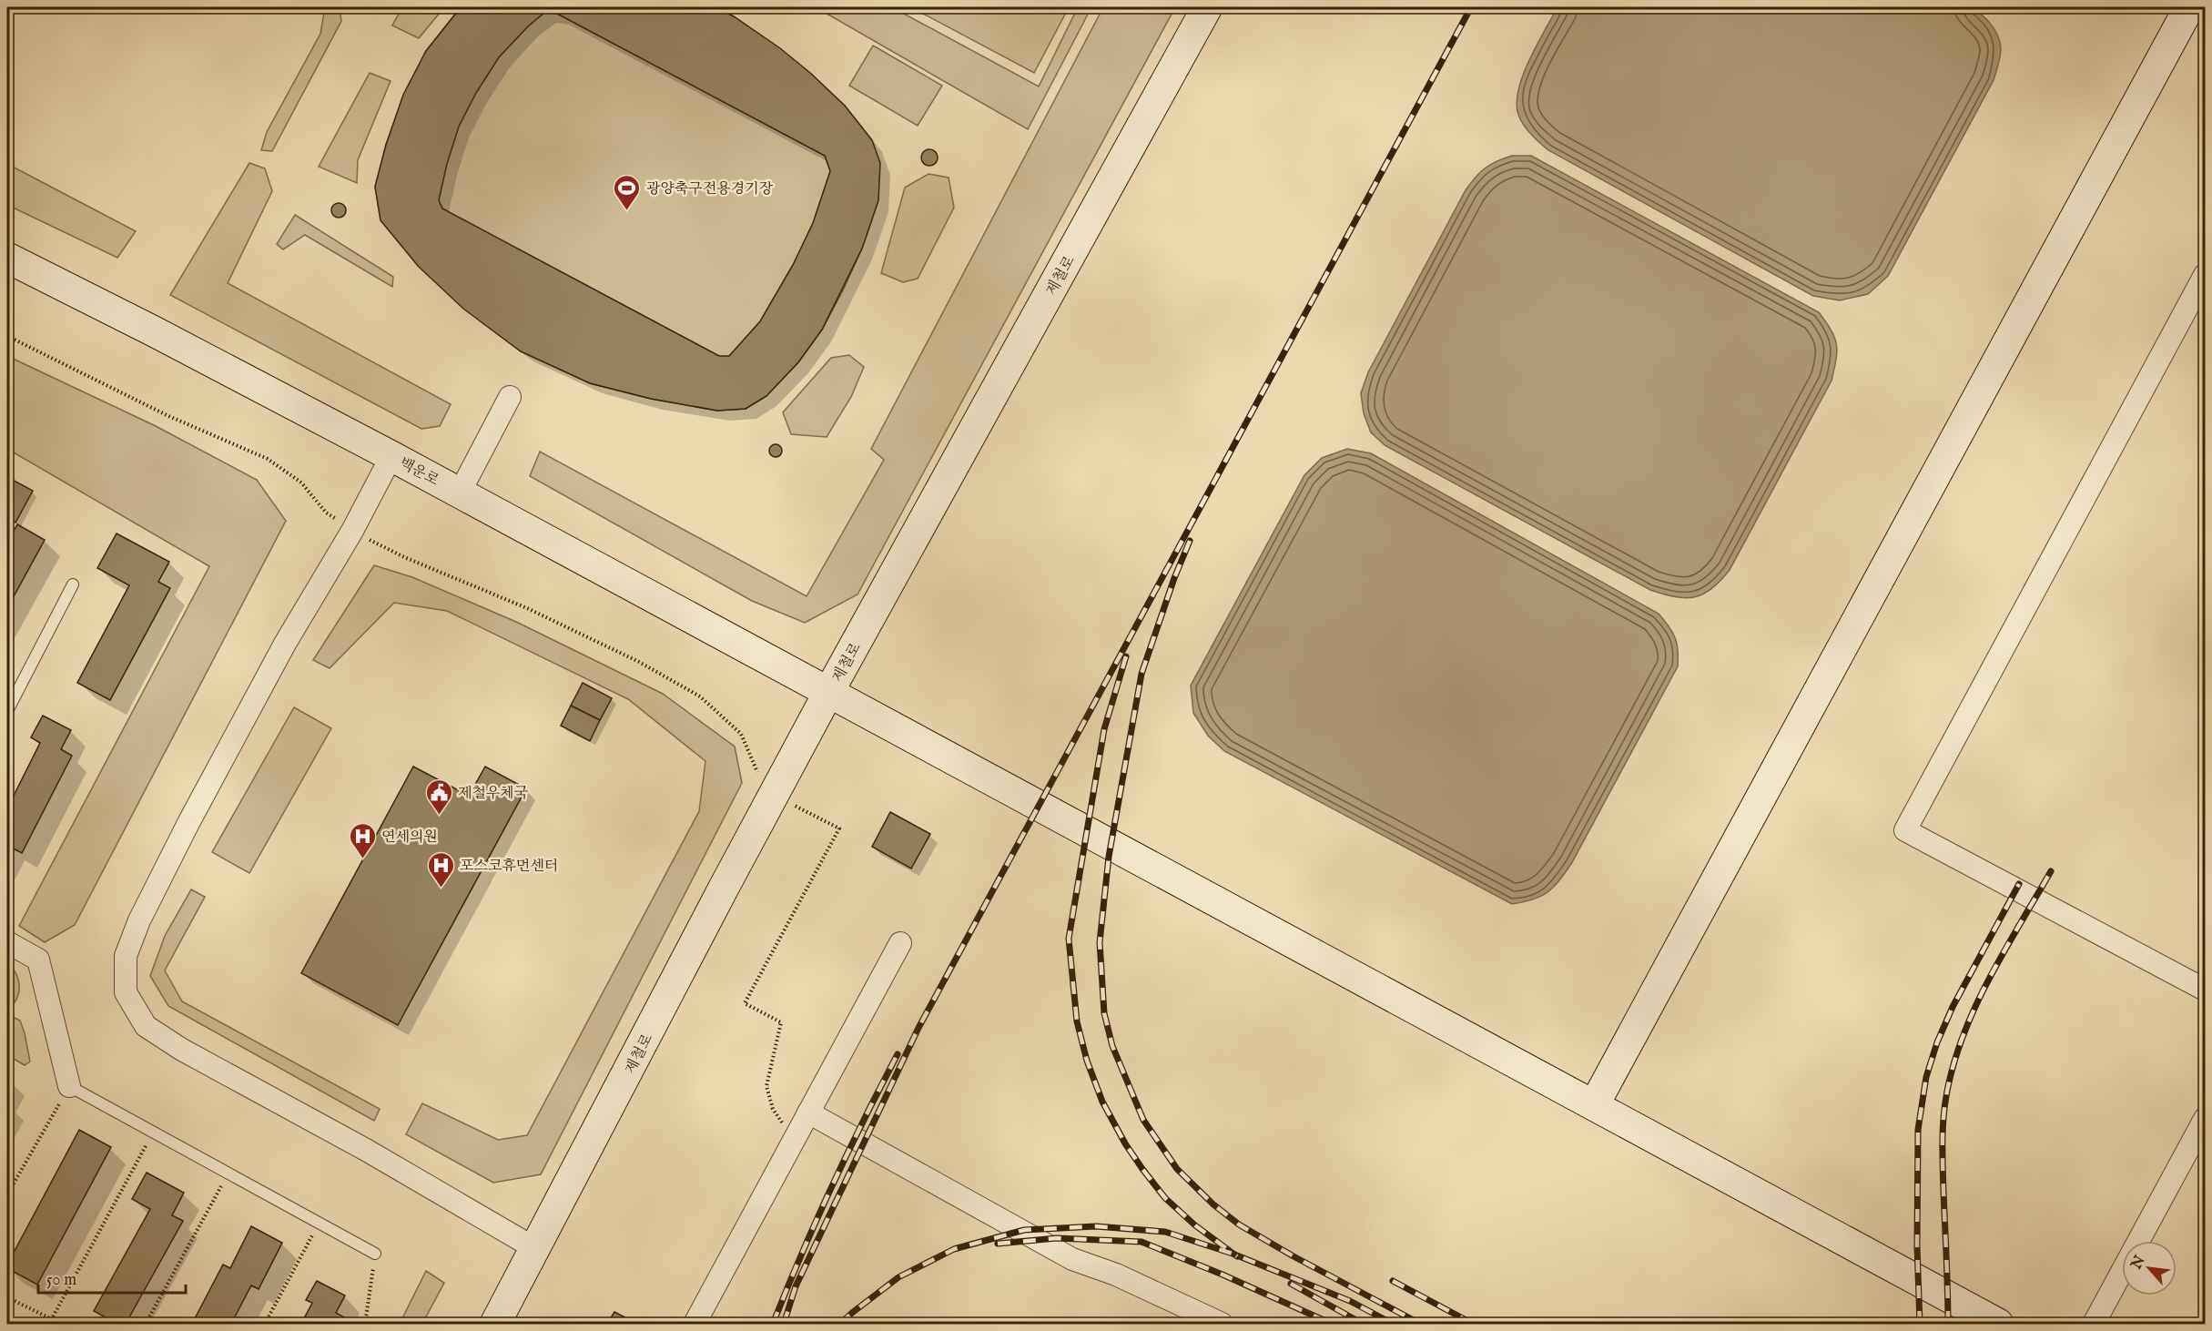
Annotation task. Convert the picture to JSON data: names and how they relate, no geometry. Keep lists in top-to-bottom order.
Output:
{
  "streets": {
    "street": ["제철로", "백운로"]
  },
  "crossings": [
    ["제철로", "백운로"]
  ],
  "places": {
    "sports": ["광양축구전용경기장"],
    "public building": ["제철우체국"],
    "hospital": ["연세의원", "포스코휴먼센터"]
  },
  "scale_bar": "50 m",
  "north": "top left"
}
